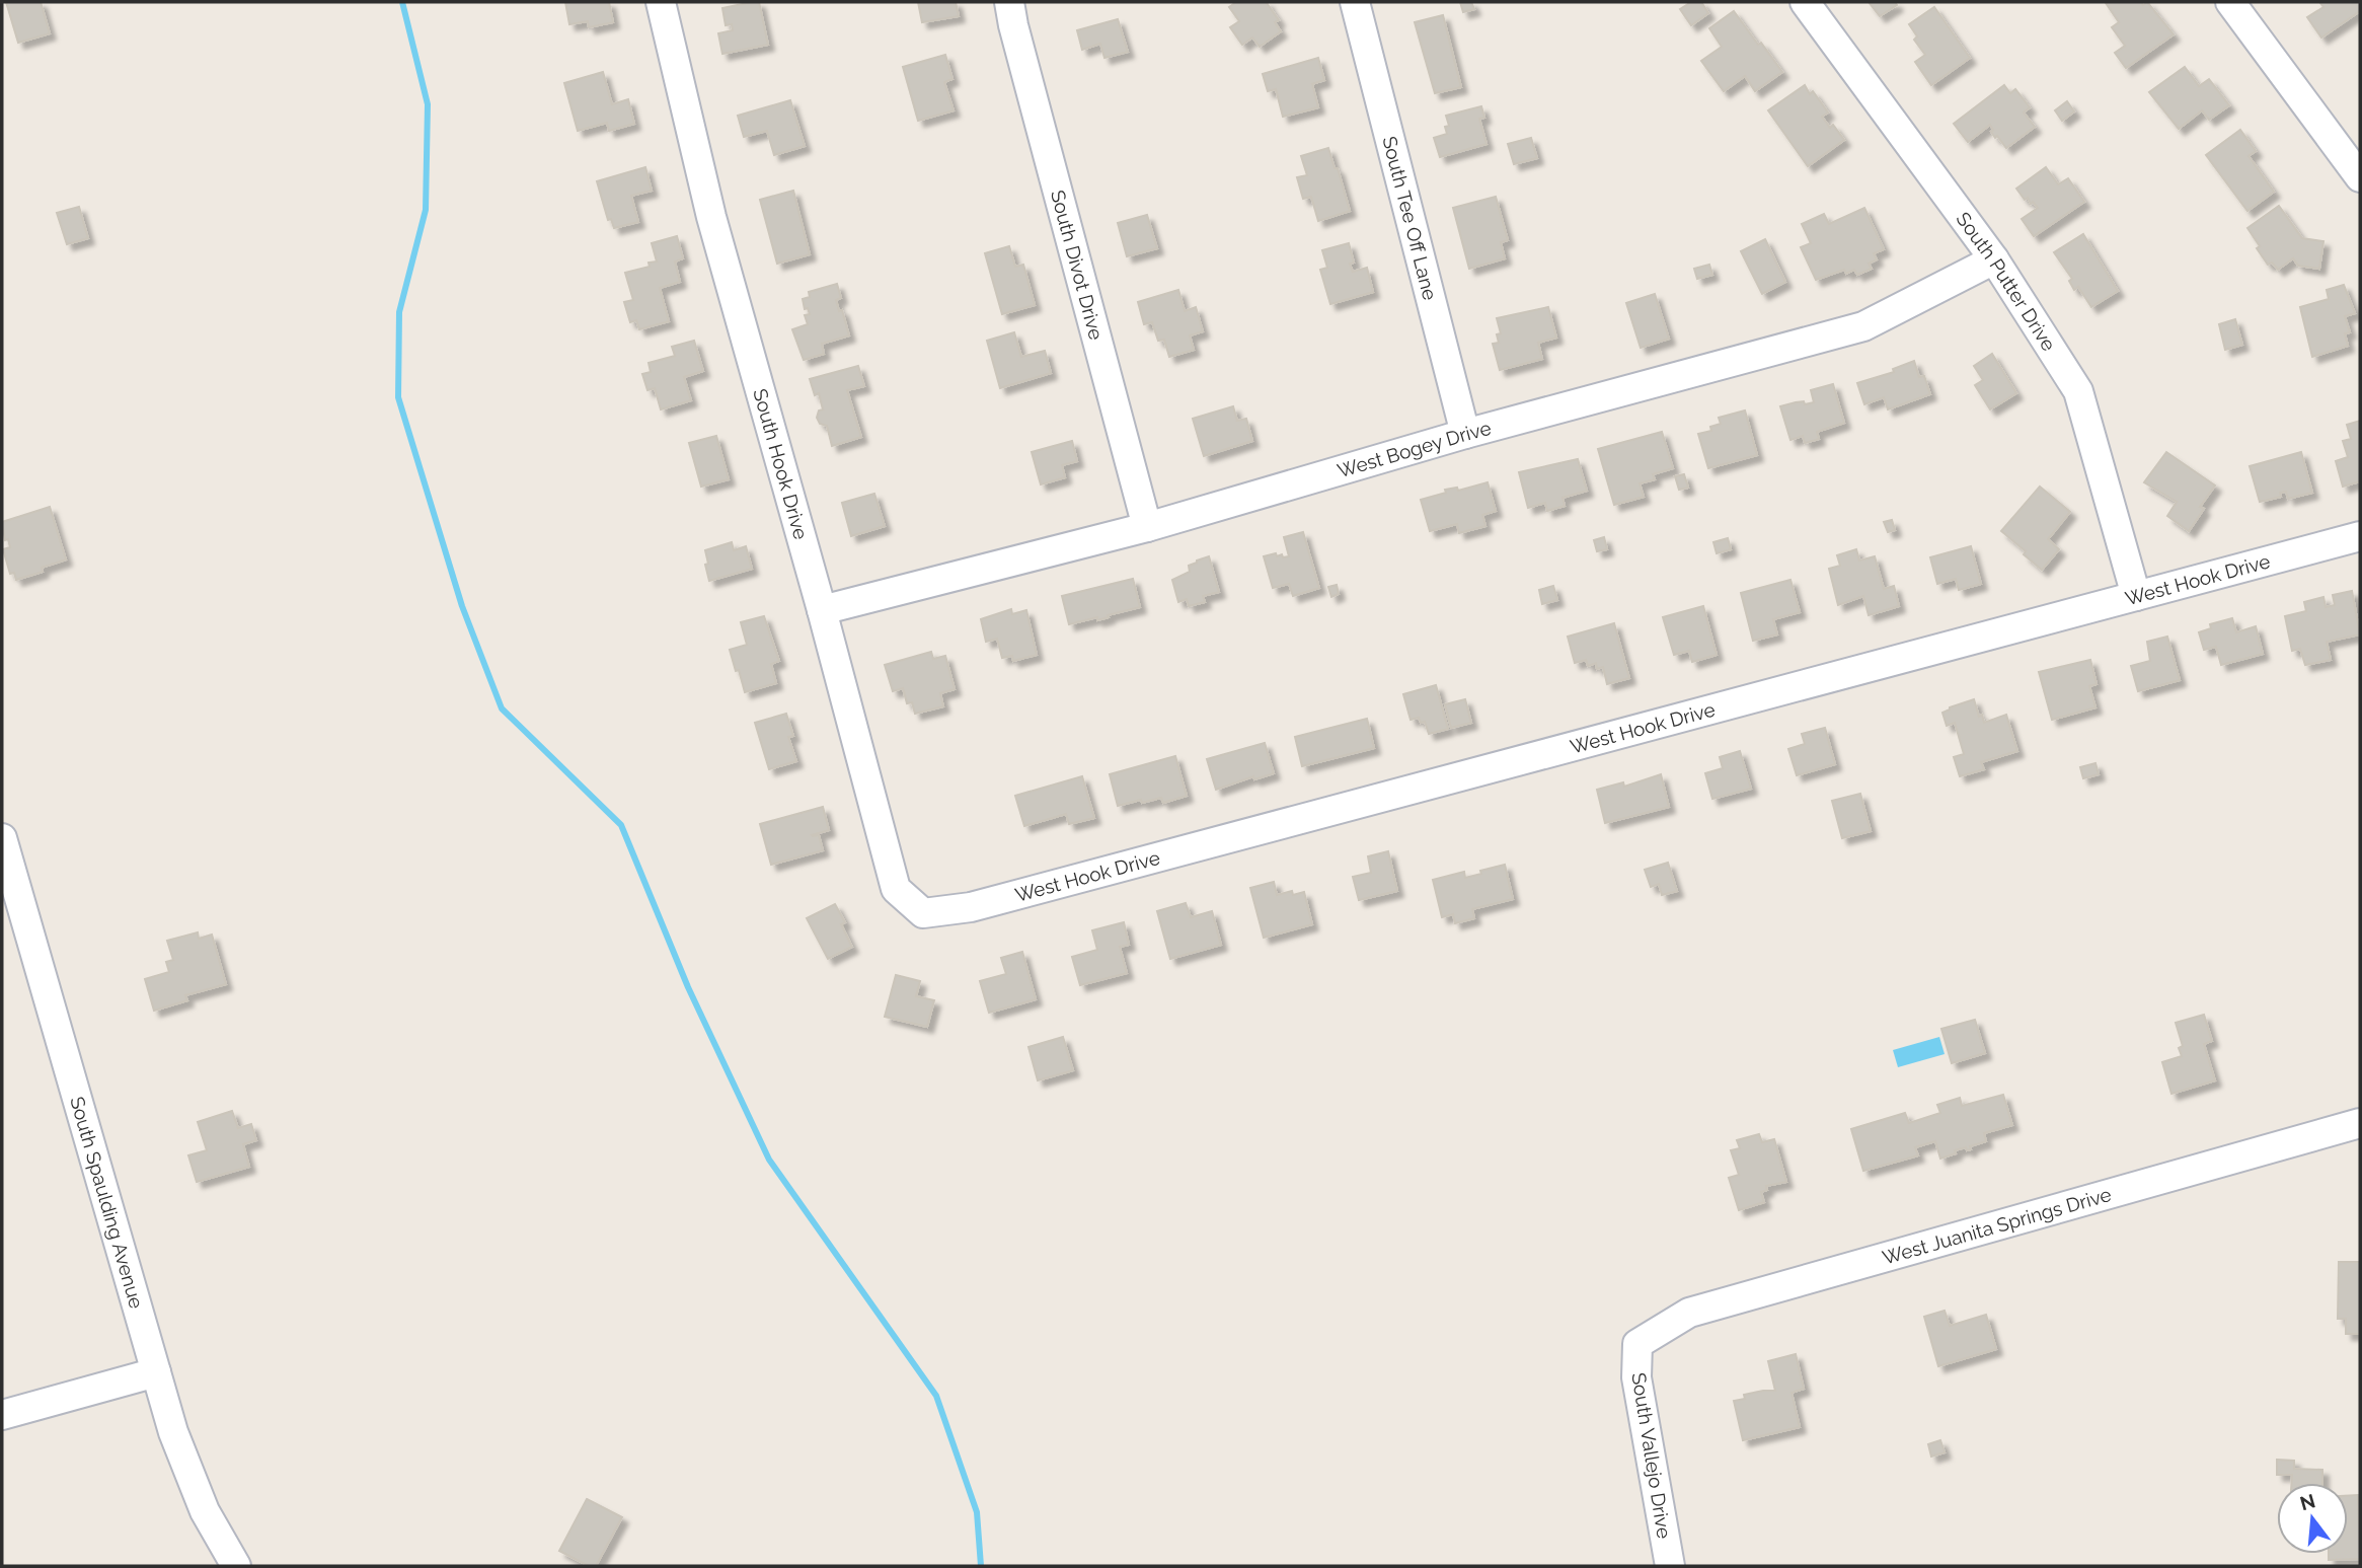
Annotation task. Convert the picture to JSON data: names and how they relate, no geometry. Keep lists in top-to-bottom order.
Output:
{
  "streets": {
    "street": [
      "South Tee Off Lane",
      "South Divot Drive",
      "South Putter Drive",
      "West Bogey Drive",
      "South Hook Drive",
      "West Hook Drive",
      "South Spaulding Avenue",
      "West Juanita Springs Drive",
      "South Vallejo Drive"
    ]
  },
  "crossings": [
    ["South Tee Off Lane", "West Bogey Drive"],
    ["South Divot Drive", "West Bogey Drive"],
    ["South Putter Drive", "West Bogey Drive"],
    ["South Putter Drive", "West Hook Drive"],
    ["West Bogey Drive", "South Hook Drive"],
    ["South Hook Drive", "West Hook Drive"],
    ["West Juanita Springs Drive", "South Vallejo Drive"]
  ],
  "north": "top"
}
